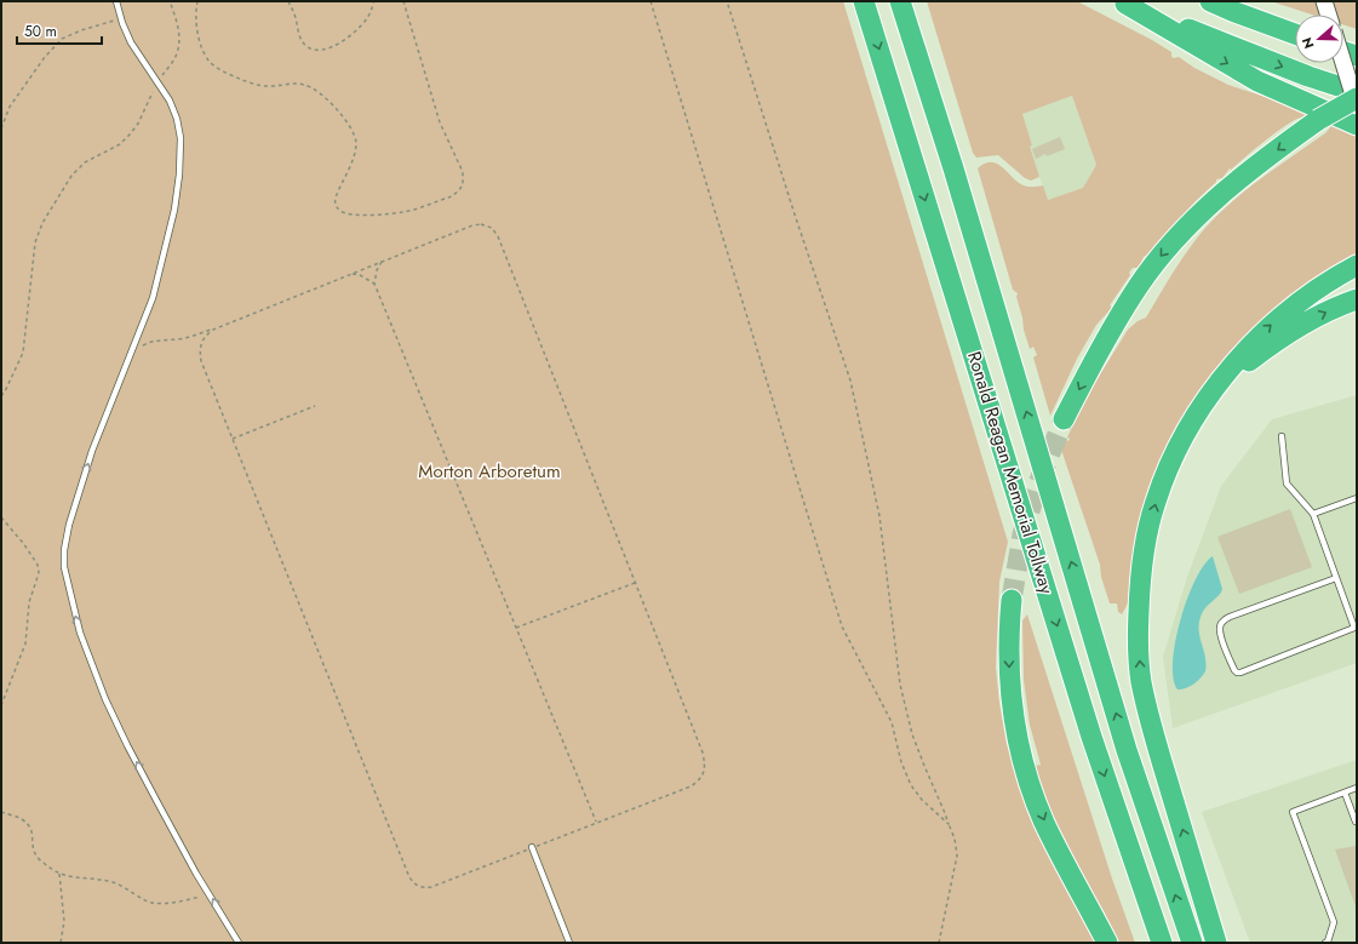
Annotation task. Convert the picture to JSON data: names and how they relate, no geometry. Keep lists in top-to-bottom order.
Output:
{
  "streets": {
    "highway": ["Ronald Reagan Memorial Tollway"]
  },
  "parks": ["Morton Arboretum"],
  "scale_bar": "50 m",
  "north": "left"
}
